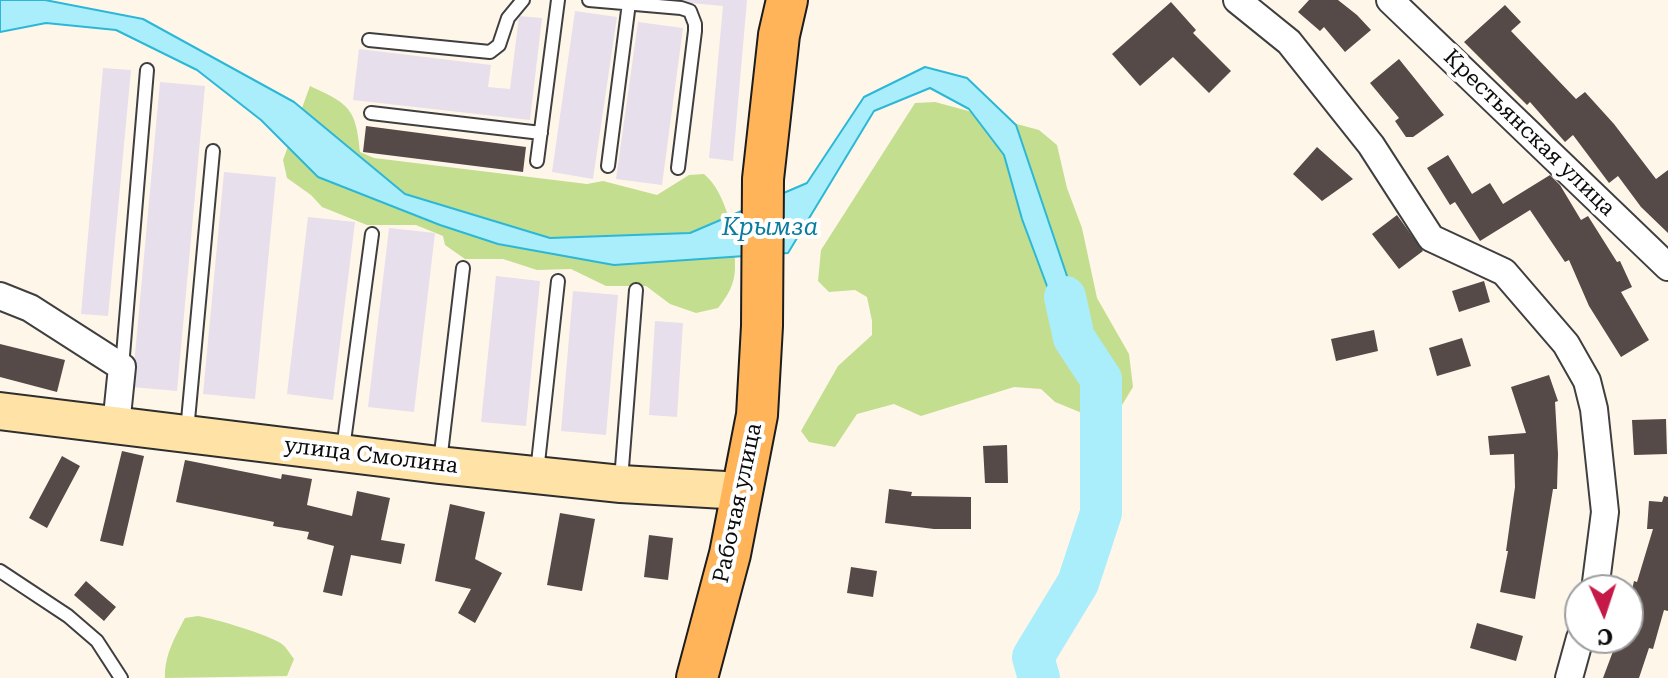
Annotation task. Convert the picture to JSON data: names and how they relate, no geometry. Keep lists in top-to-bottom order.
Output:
{
  "streets": {
    "main road": ["Рабочая улица"],
    "street": ["Крестьянская улица", "улица Смолина"]
  },
  "crossings": [
    ["улица Смолина", "Рабочая улица"]
  ],
  "water": ["Крымза"],
  "north": "bottom"
}
